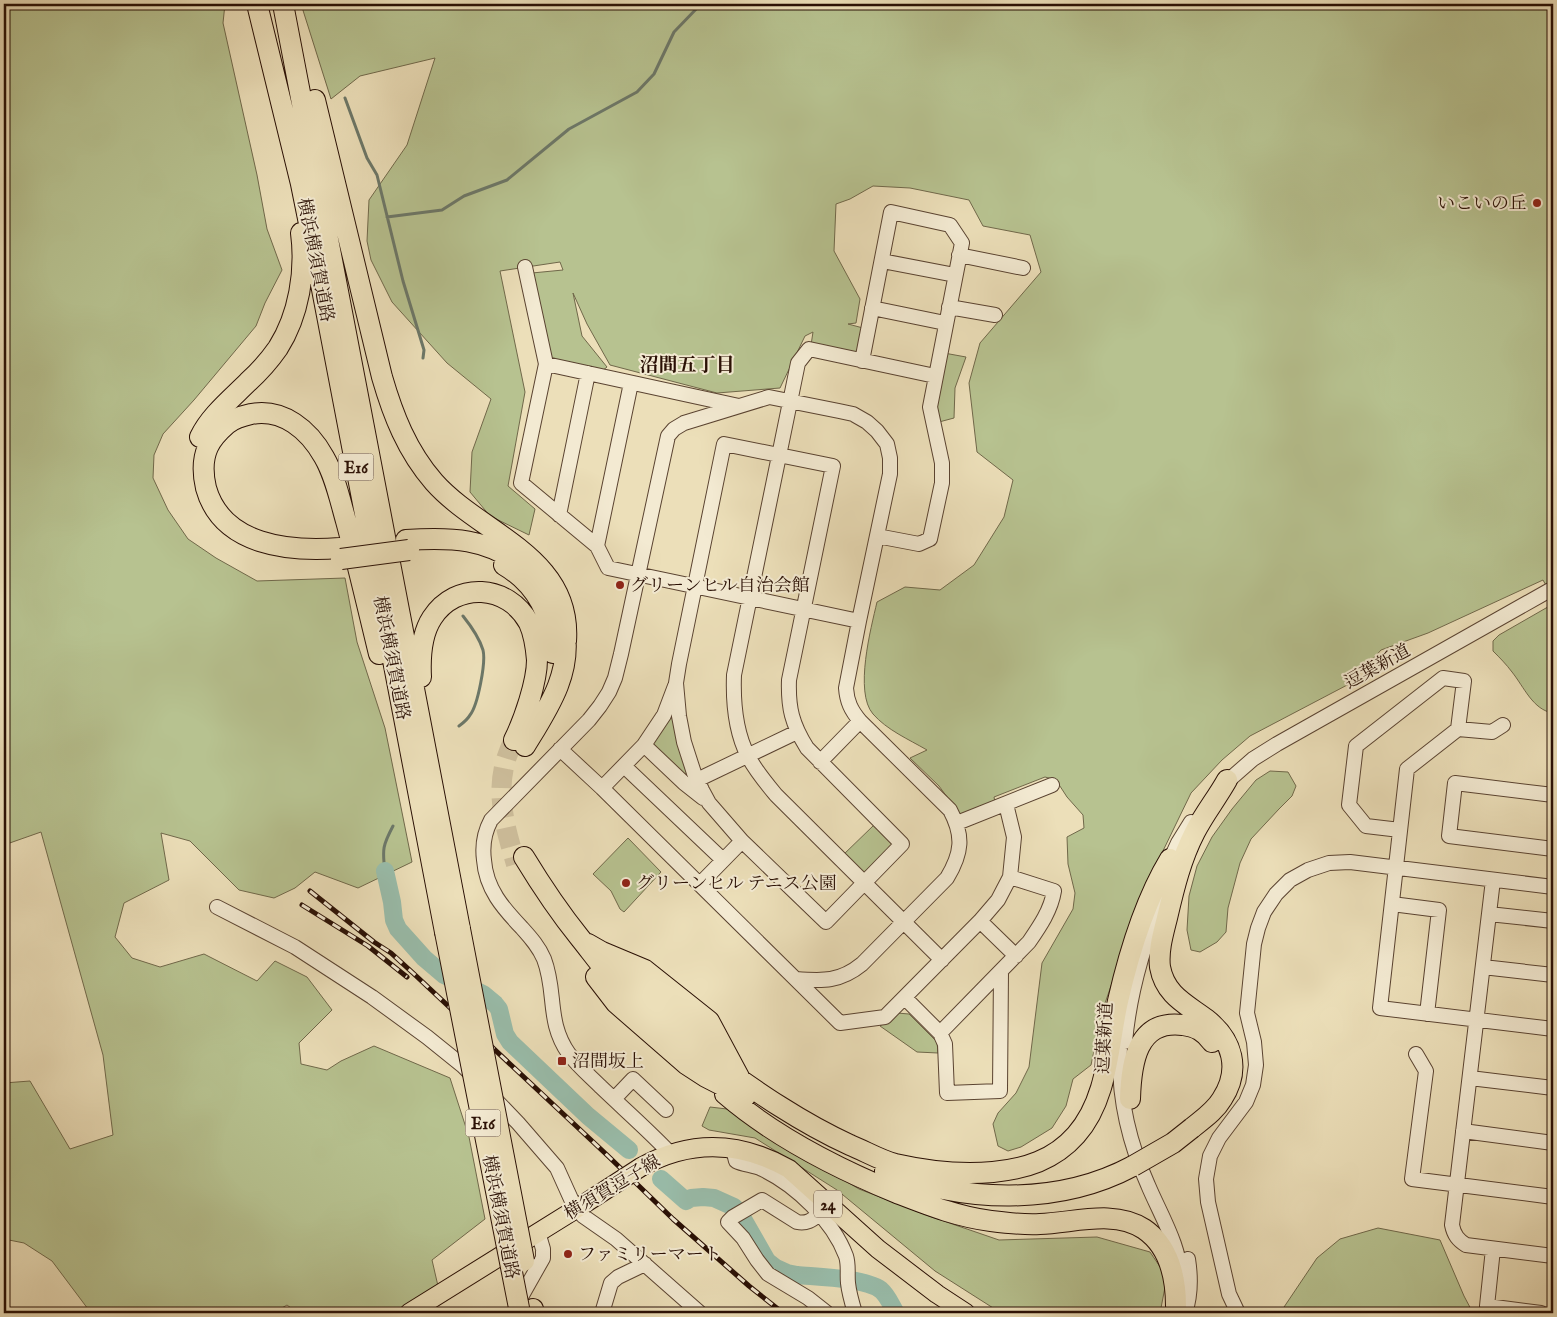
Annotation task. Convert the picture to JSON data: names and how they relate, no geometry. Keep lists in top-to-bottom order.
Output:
{
  "streets": {
    "highway": ["横浜横須賀道路", "E16"],
    "main road": ["横須賀逗子線", "24"],
    "street": ["逗葉新道"]
  },
  "districts": ["沼間五丁目"],
  "places": {
    "other": [
      "いこいの丘",
      "グリーンヒル自治会館",
      "グリーンヒル テニス公園",
      "ファミリーマート"
    ],
    "transit": ["沼間坂上"]
  }
}
